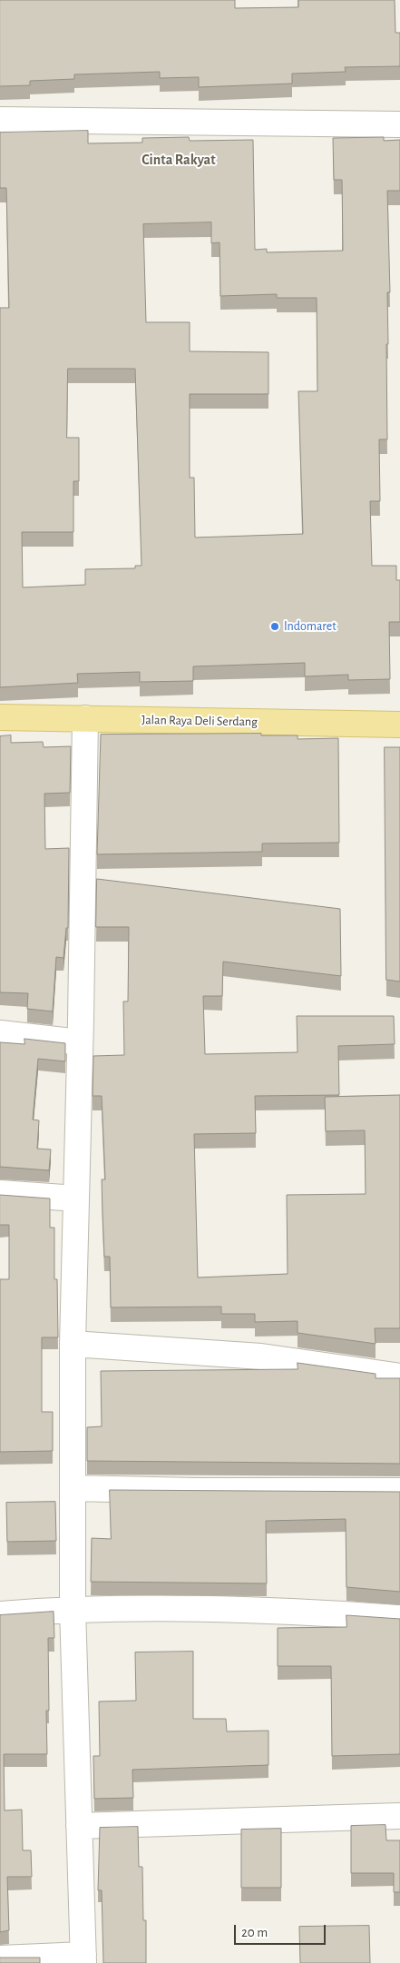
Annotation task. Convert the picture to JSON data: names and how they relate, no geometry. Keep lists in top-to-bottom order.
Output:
{
  "streets": {
    "main road": ["Jalan Raya Deli Serdang"]
  },
  "districts": ["Cinta Rakyat"],
  "places": ["Indomaret"],
  "scale_bar": "20 m"
}
